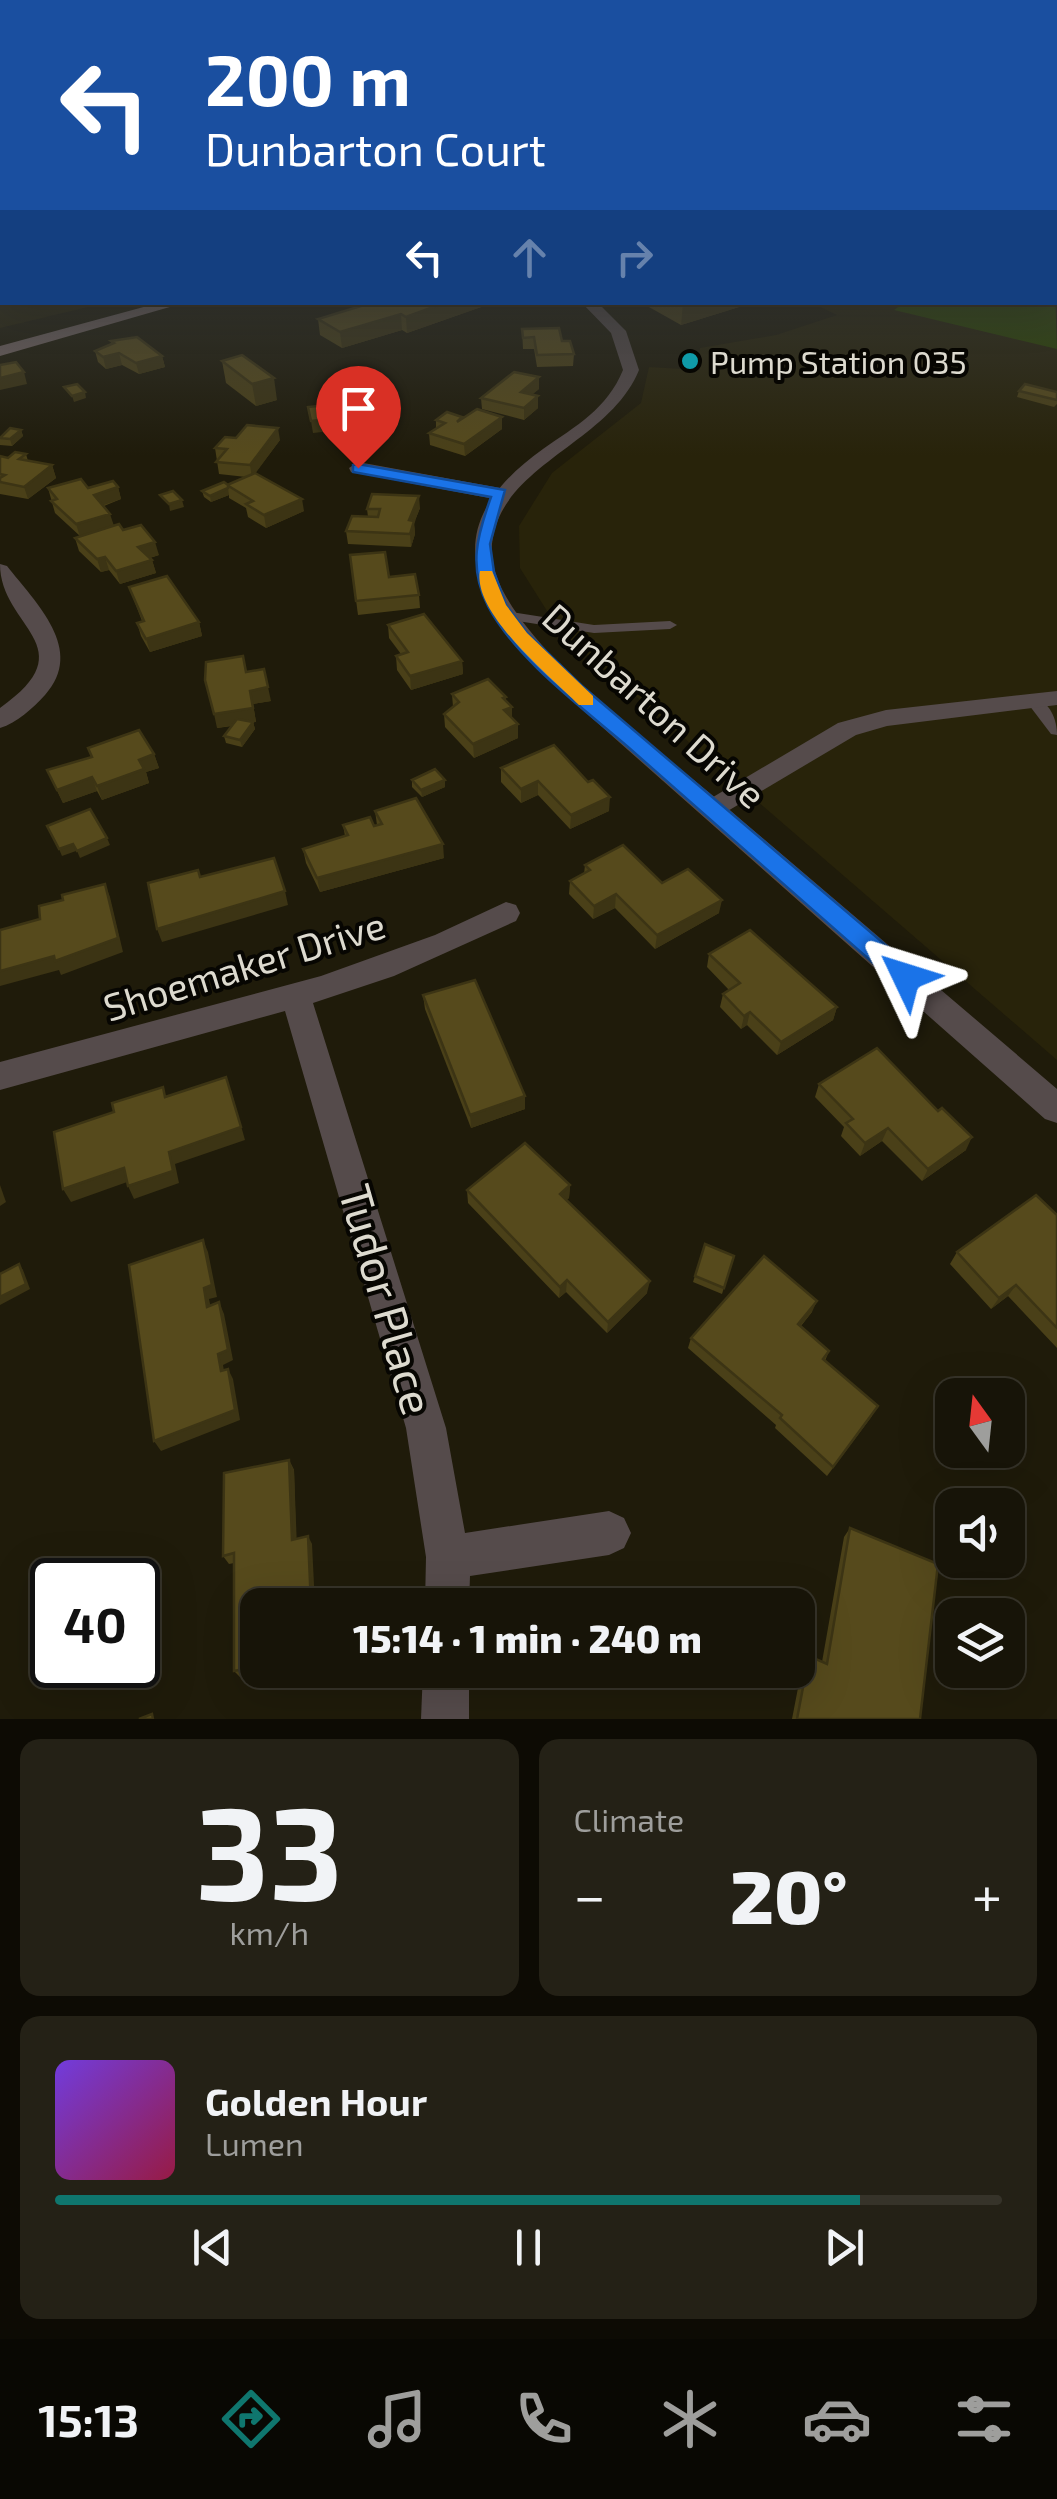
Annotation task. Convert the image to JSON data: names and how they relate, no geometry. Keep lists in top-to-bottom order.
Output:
{
  "streets": {
    "street": ["Dunbarton Drive", "Shoemaker Drive", "Tudor Place"]
  },
  "crossings": [
    ["Shoemaker Drive", "Tudor Place"]
  ],
  "places": ["Pump Station 035"],
  "north": "top",
  "page": {
    "turn": ["200 m", "Dunbarton Court"],
    "limit": "40",
    "trip": "15:14 · 1 min · 240 m",
    "tile": [
      ["33", "km/h"],
      "Climate"
    ],
    "heat": ["−", "20°", "+"],
    "song": ["Golden Hour", "Lumen"],
    "tabs": "15:13"
  }
}
